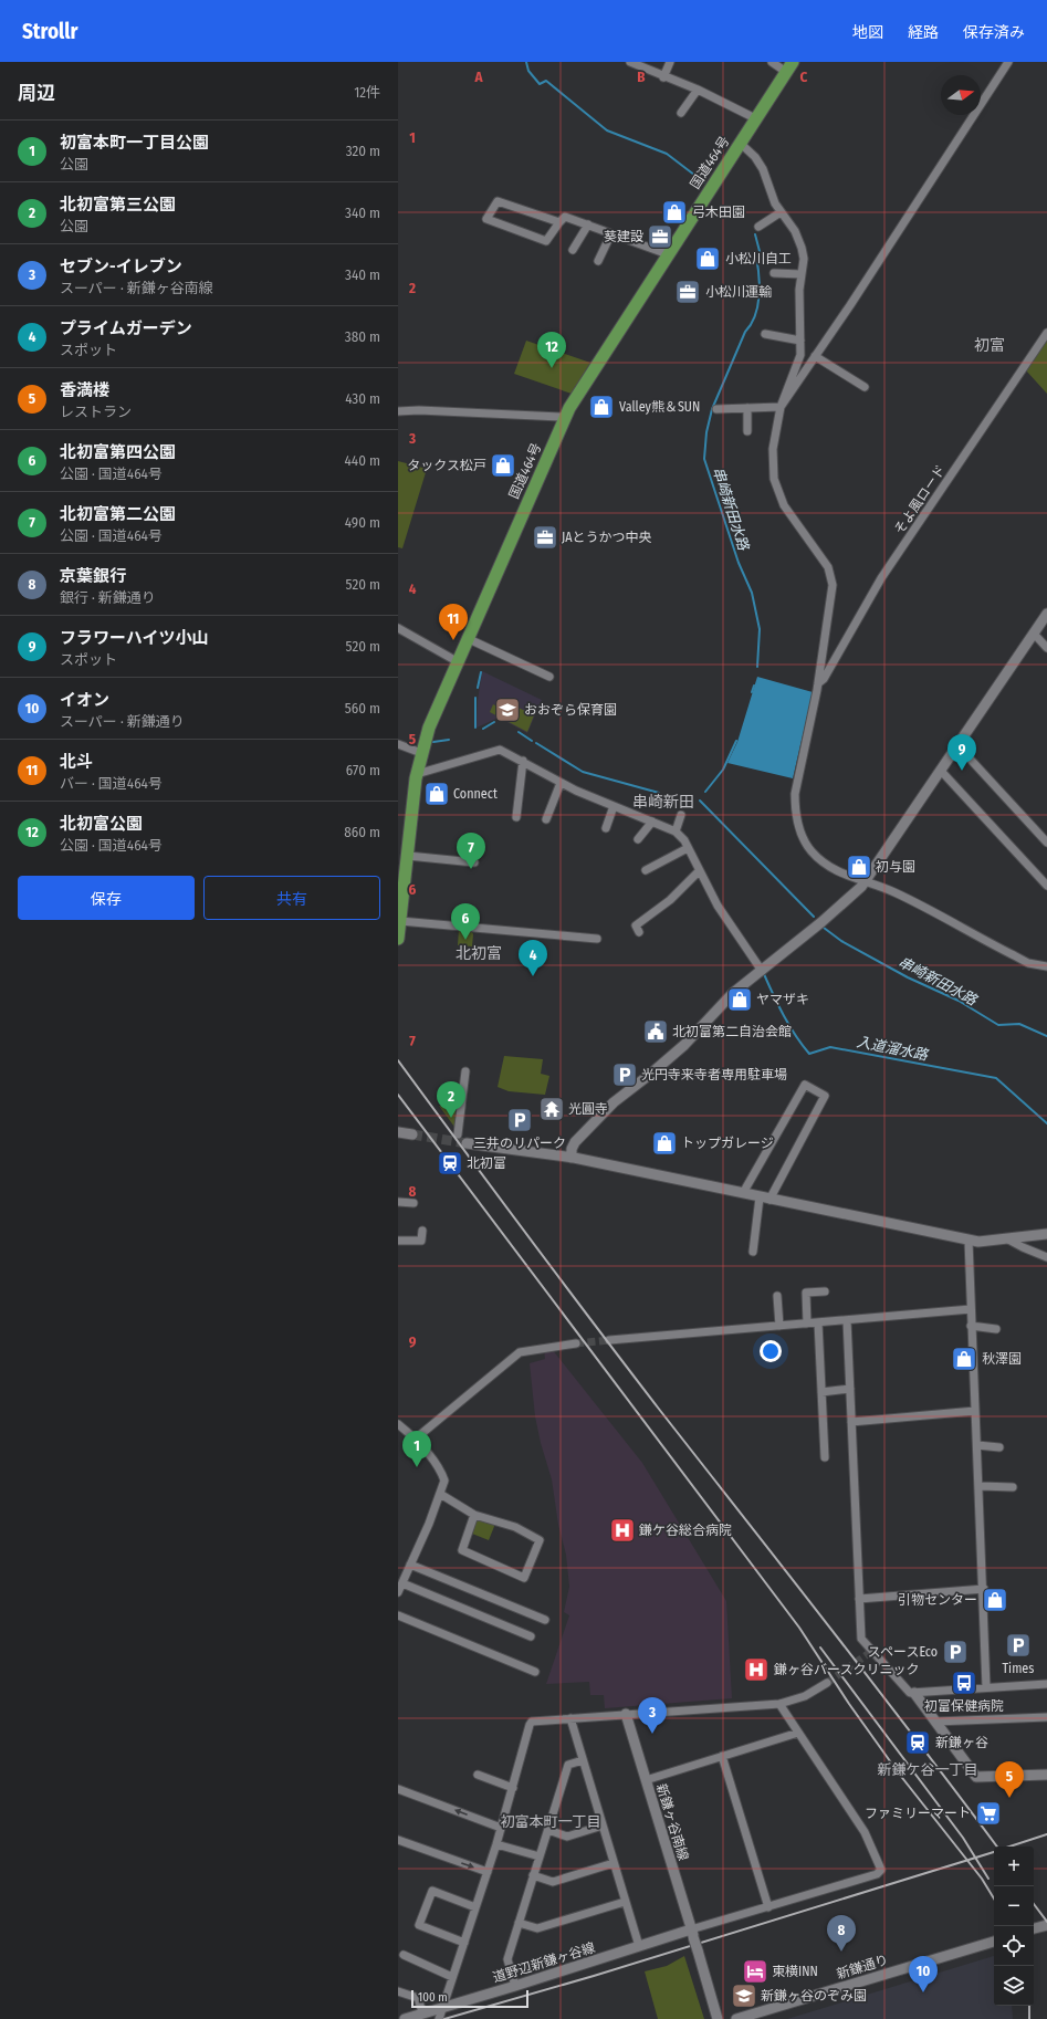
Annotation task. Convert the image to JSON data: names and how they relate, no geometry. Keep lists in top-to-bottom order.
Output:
{
  "streets": {
    "highway": ["国道464号"],
    "street": [
      "そよ風ロード",
      "新鎌ヶ谷南線",
      "道野辺新鎌ヶ谷線",
      "新鎌通り"
    ]
  },
  "crossings": [
    ["新鎌ヶ谷南線", "道野辺新鎌ヶ谷線"]
  ],
  "districts": [
    "初富",
    "串崎新田",
    "北初富",
    "新鎌ケ谷一丁目",
    "初富本町一丁目"
  ],
  "water": ["串崎新田水路", "入道溜水路"],
  "places": {
    "shop": [
      "弓木田園",
      "小松川自工",
      "Valley熊＆SUN",
      "タックス松戸",
      "Connect",
      "初与園",
      "ヤマザキ",
      "トップガレージ",
      "秋澤園",
      "引物センター"
    ],
    "office": ["葵建設", "小松川運輸", "JAとうかつ中央"],
    "school or university": ["おおぞら保育園", "新鎌ヶ谷のぞみ園"],
    "public building": ["北初富第二自治会館"],
    "parking": [
      "光円寺来寺者専用駐車場",
      "三井のリパーク",
      "Times",
      "スペースEco"
    ],
    "temple": ["光圓寺"],
    "station": ["北初富", "新鎌ヶ谷"],
    "hospital": ["鎌ケ谷総合病院", "鎌ヶ谷バースクリニック"],
    "bus stop": ["初富保健病院"],
    "supermarket": ["ファミリーマート"],
    "hotel": ["東横INN"]
  },
  "scale_bar": "100 m",
  "north": "right",
  "page": {
    "header": "Strollr",
    "nav": ["地図", "経路", "保存済み"],
    "heading": ["周辺", "12件"],
    "list": [
      {
        "mark": "1",
        "name": "初富本町一丁目公園",
        "note": "公園",
        "value": "320 m"
      },
      {
        "mark": "2",
        "name": "北初富第三公園",
        "note": "公園",
        "value": "340 m"
      },
      {
        "mark": "3",
        "name": "セブン-イレブン",
        "note": "スーパー · 新鎌ヶ谷南線",
        "value": "340 m"
      },
      {
        "mark": "4",
        "name": "プライムガーデン",
        "note": "スポット",
        "value": "380 m"
      },
      {
        "mark": "5",
        "name": "香満楼",
        "note": "レストラン",
        "value": "430 m"
      },
      {
        "mark": "6",
        "name": "北初富第四公園",
        "note": "公園 · 国道464号",
        "value": "440 m"
      },
      {
        "mark": "7",
        "name": "北初富第二公園",
        "note": "公園 · 国道464号",
        "value": "490 m"
      },
      {
        "mark": "8",
        "name": "京葉銀行",
        "note": "銀行 · 新鎌通り",
        "value": "520 m"
      },
      {
        "mark": "9",
        "name": "フラワーハイツ小山",
        "note": "スポット",
        "value": "520 m"
      },
      {
        "mark": "10",
        "name": "イオン",
        "note": "スーパー · 新鎌通り",
        "value": "560 m"
      },
      {
        "mark": "11",
        "name": "北斗",
        "note": "バー · 国道464号",
        "value": "670 m"
      },
      {
        "mark": "12",
        "name": "北初富公園",
        "note": "公園 · 国道464号",
        "value": "860 m"
      }
    ],
    "pins": [
      "12",
      "11",
      "9",
      "7",
      "6",
      "4",
      "2",
      "1",
      "3",
      "5",
      "8",
      "10"
    ],
    "buttons": ["保存", "共有"],
    "map_buttons": ["+", "−"],
    "scale": "100 m"
  },
  "grid": {
    "columns": ["A", "B", "C"],
    "rows": [
      "1",
      "2",
      "3",
      "4",
      "5",
      "6",
      "7",
      "8",
      "9"
    ]
  }
}
